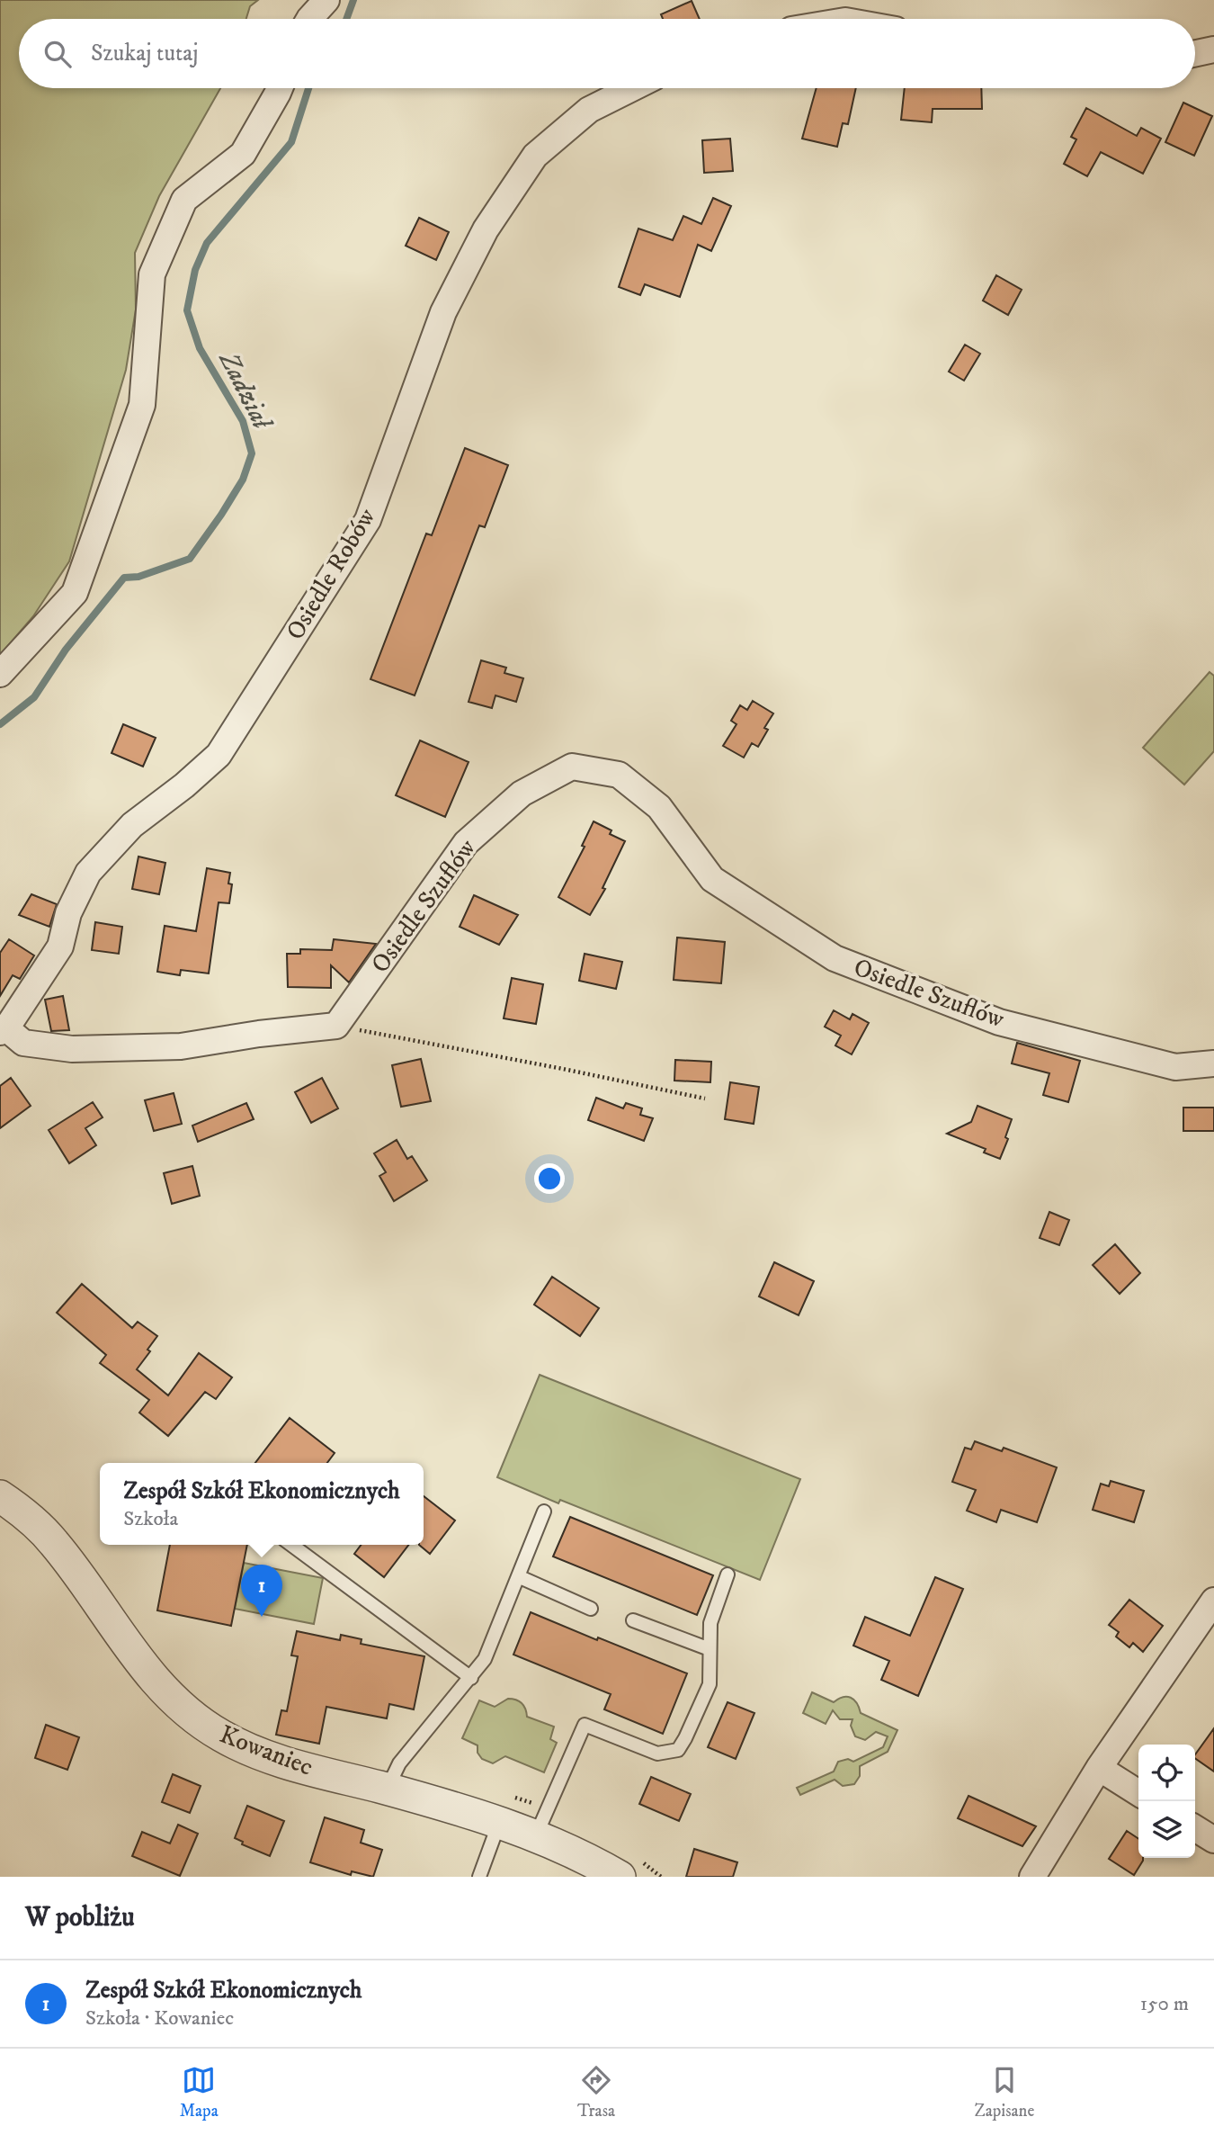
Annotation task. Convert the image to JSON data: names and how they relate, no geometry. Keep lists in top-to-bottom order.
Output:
{
  "streets": {
    "street": ["Osiedle Robów", "Osiedle Szuflów", "Kowaniec"]
  },
  "water": ["Zadział"],
  "page": {
    "search": "Szukaj tutaj",
    "popup": ["Zespół Szkół Ekonomicznych", "Szkoła"],
    "pins": "1",
    "heading": "W pobliżu",
    "list": [
      {
        "mark": "1",
        "name": "Zespół Szkół Ekonomicznych",
        "note": "Szkoła · Kowaniec",
        "value": "150 m"
      }
    ],
    "nav": ["Mapa", "Trasa", "Zapisane"]
  }
}
